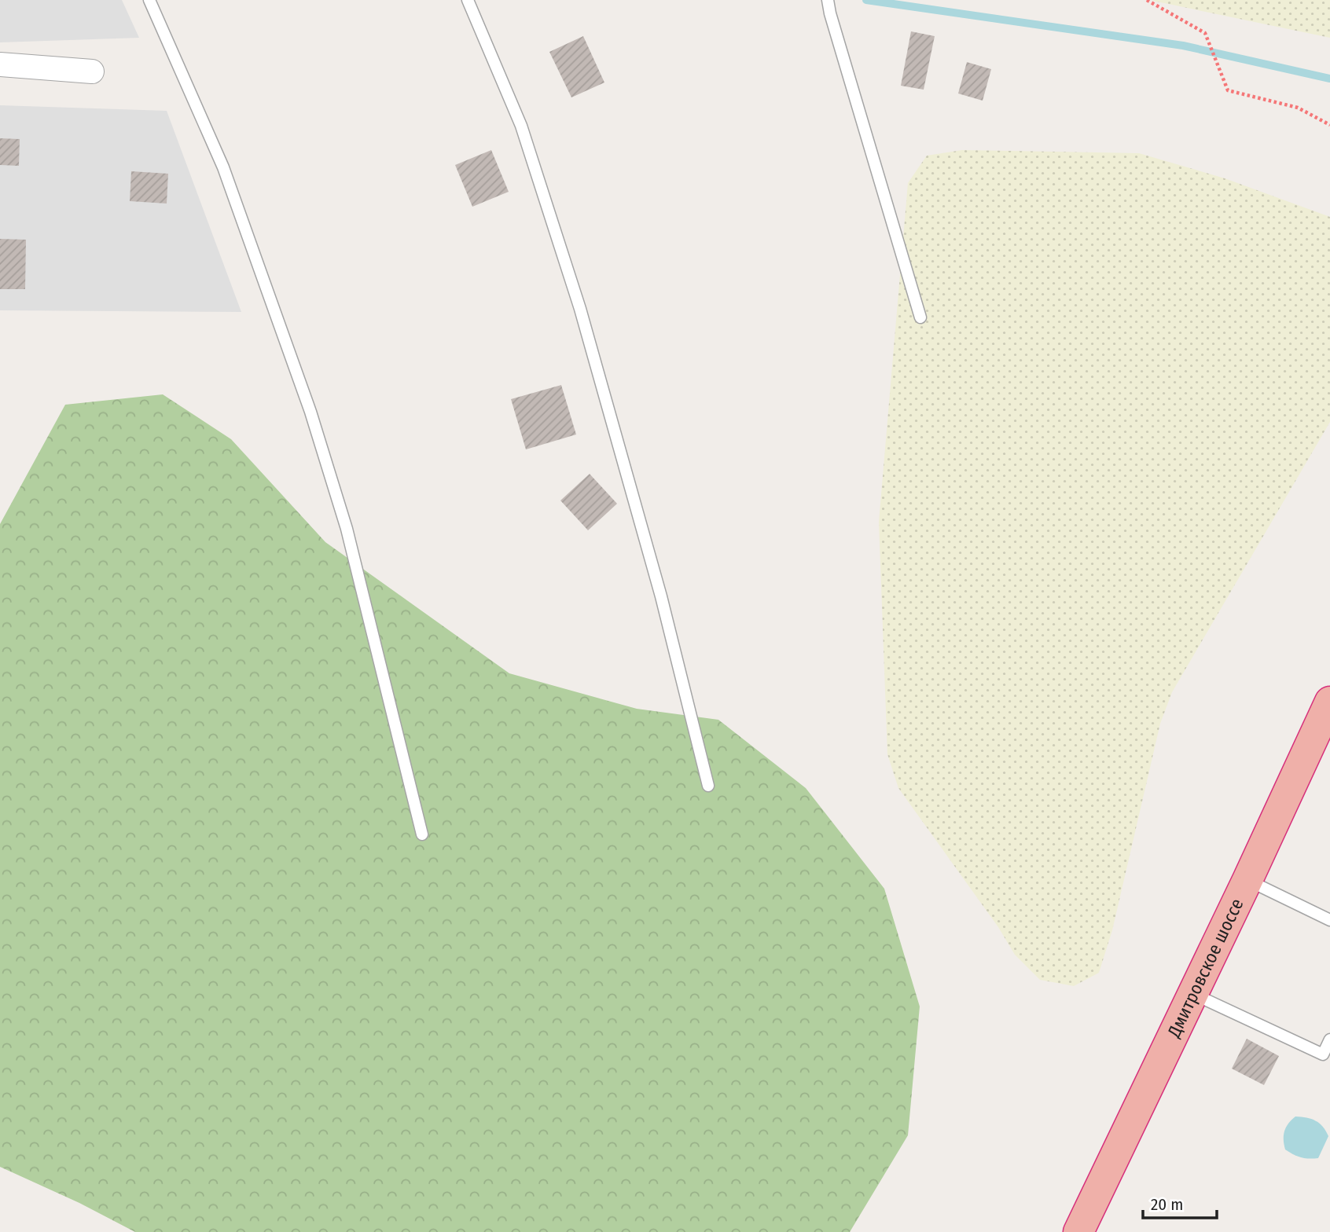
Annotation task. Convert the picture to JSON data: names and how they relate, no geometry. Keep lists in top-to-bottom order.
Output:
{
  "streets": {
    "highway": ["Дмитровское шоссе"]
  },
  "scale_bar": "20 m"
}
